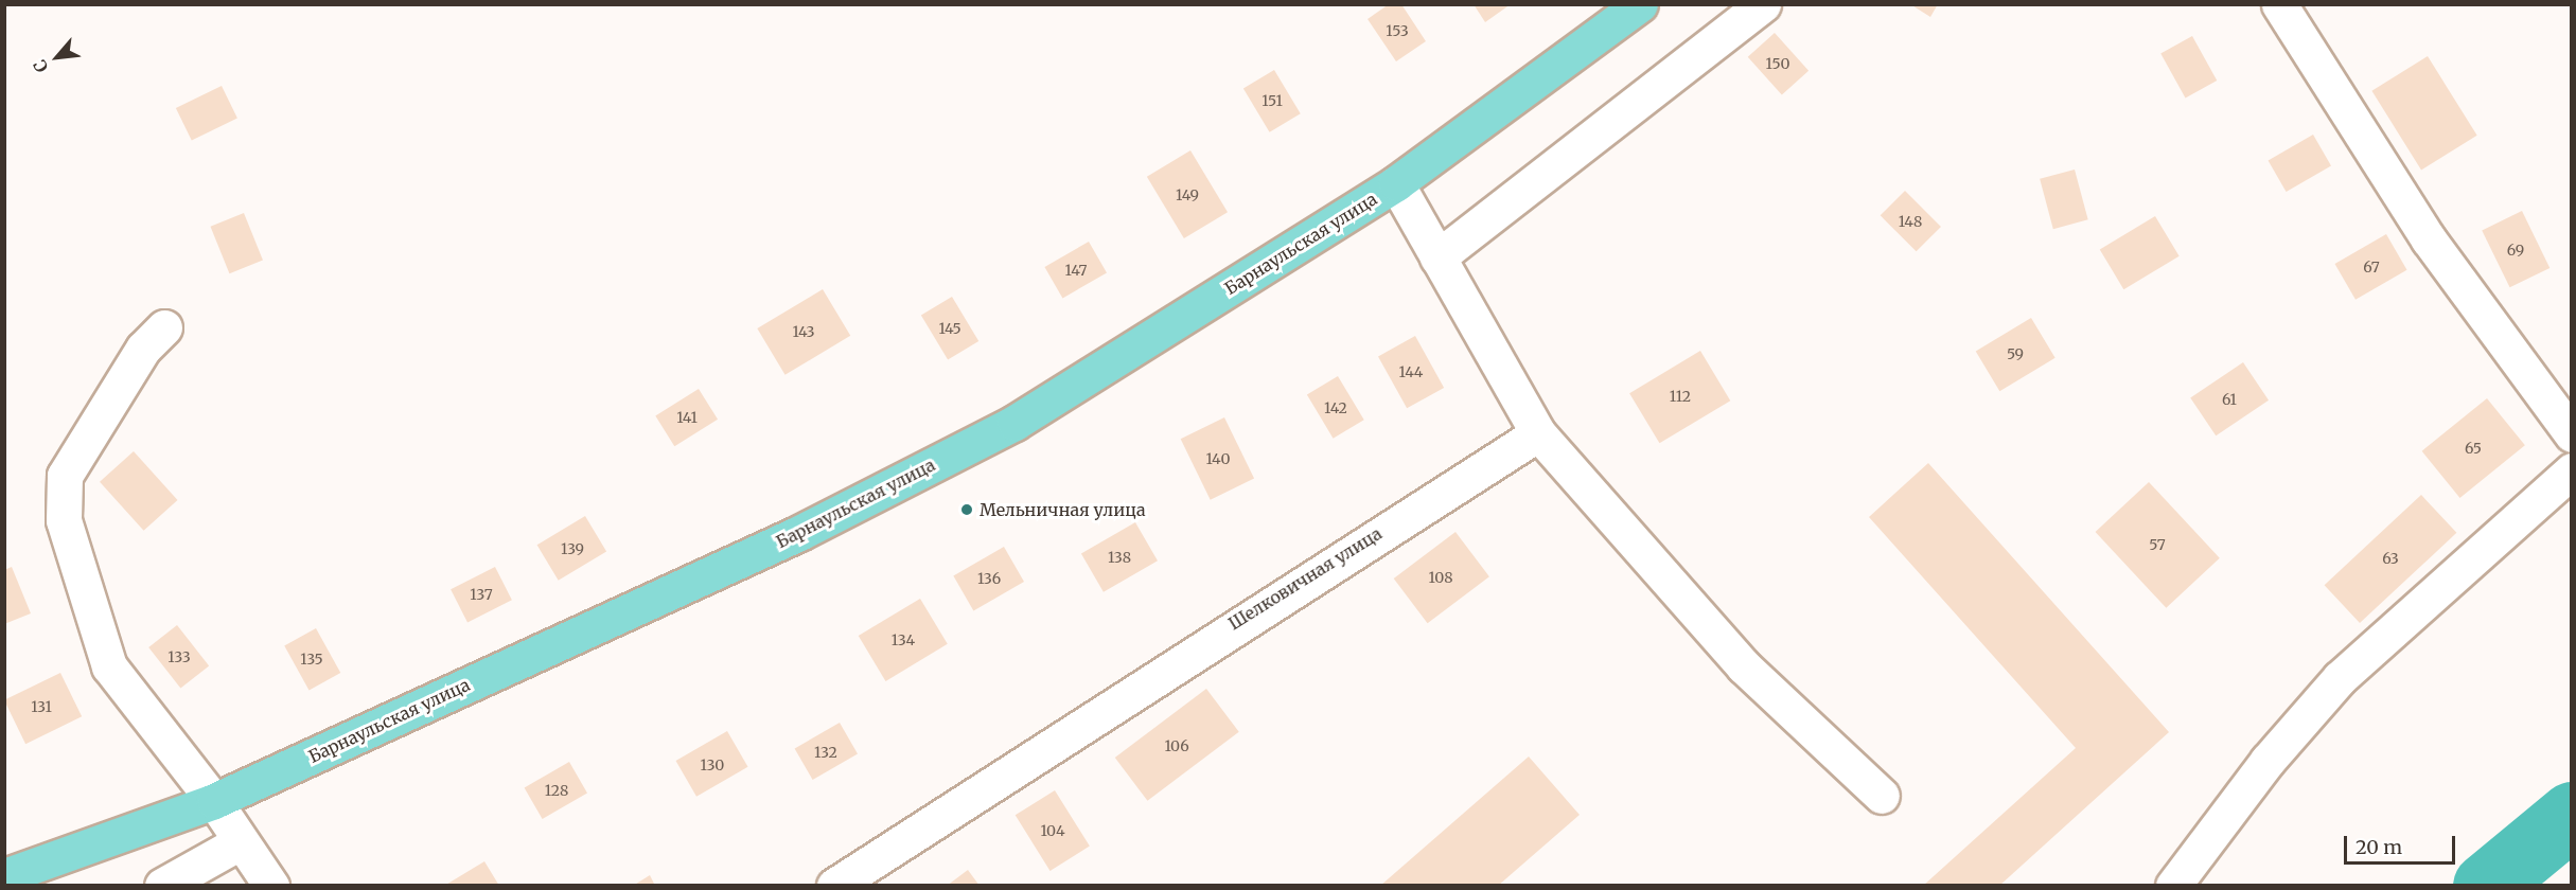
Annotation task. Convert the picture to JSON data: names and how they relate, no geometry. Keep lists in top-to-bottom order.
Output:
{
  "streets": {
    "main road": ["Барнаульская улица"],
    "street": ["Шелковичная улица"]
  },
  "places": ["Мельничная улица"],
  "house_numbers": [
    "153",
    "150",
    "151",
    "149",
    "148",
    "69",
    "67",
    "147",
    "145",
    "143",
    "59",
    "144",
    "112",
    "61",
    "142",
    "141",
    "65",
    "140",
    "57",
    "139",
    "138",
    "63",
    "108",
    "136",
    "137",
    "134",
    "133",
    "135",
    "131",
    "106",
    "132",
    "130",
    "128",
    "104"
  ],
  "scale_bar": "20 m",
  "north": "bottom left"
}
